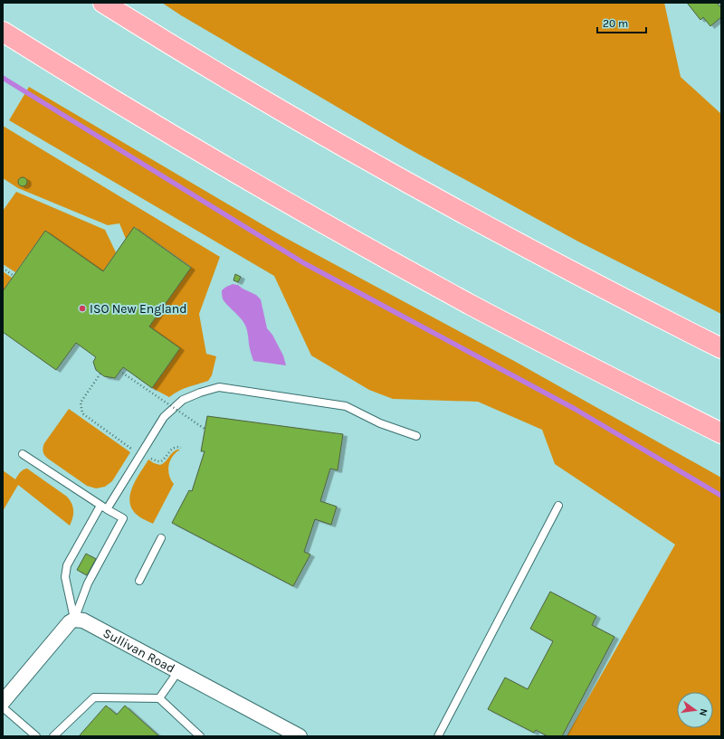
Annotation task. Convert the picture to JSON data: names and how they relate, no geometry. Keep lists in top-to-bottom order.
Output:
{
  "streets": {
    "street": ["Sullivan Road"]
  },
  "places": ["ISO New England"],
  "scale_bar": "20 m",
  "north": "right"
}
